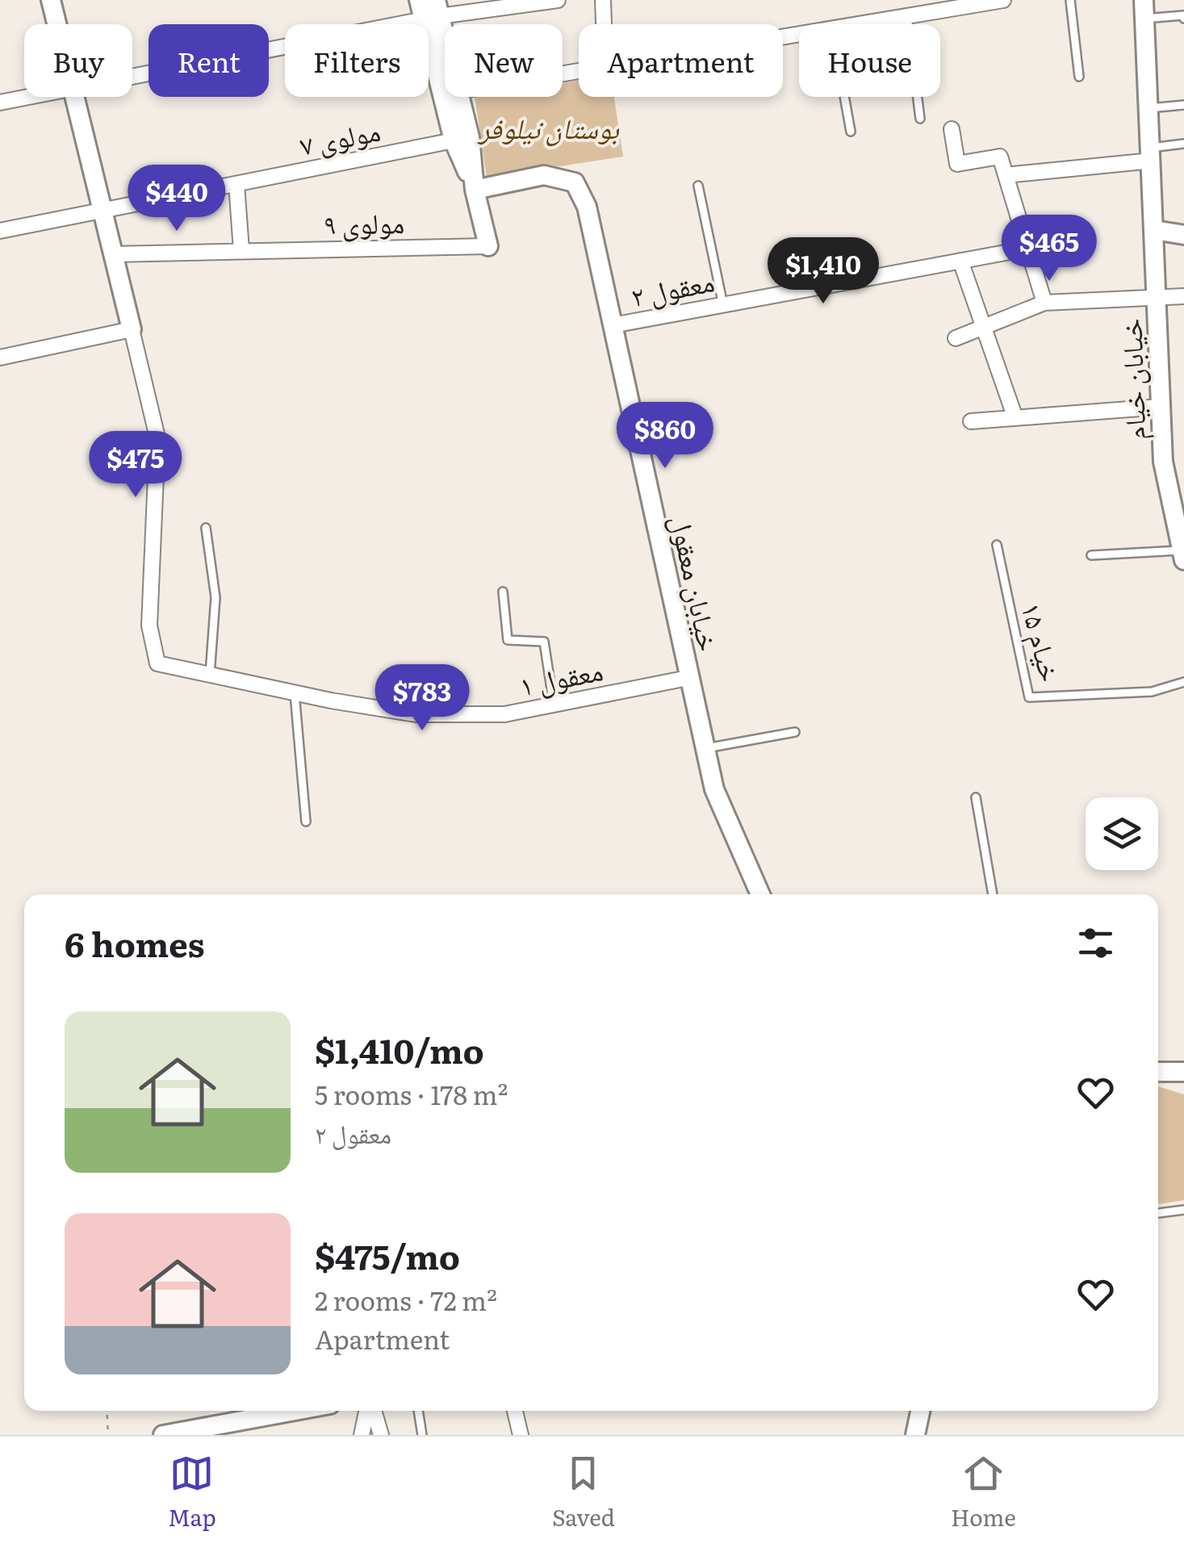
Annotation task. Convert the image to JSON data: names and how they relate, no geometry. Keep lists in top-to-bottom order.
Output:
{
  "streets": {
    "street": [
      "مولوی ۷",
      "مولوی ۹",
      "معقول ۲",
      "خیابان خیام",
      "خیابان معقول",
      "معقول ۱"
    ],
    "lane": ["خیام ۱۵"]
  },
  "crossings": [
    ["معقول ۲", "خیابان معقول"],
    ["خیابان معقول", "معقول ۱"]
  ],
  "parks": ["بوستان نیلوفر"],
  "page": {
    "chip": [
      "Buy",
      "Rent",
      "Filters",
      "New",
      "Apartment",
      "House"
    ],
    "price": [
      "$440",
      "$465",
      "$1,410",
      "$860",
      "$475",
      "$783"
    ],
    "heading": "6 homes",
    "list": [
      {
        "name": "$1,410/mo",
        "note": "5 rooms · 178 m² · معقول ۲"
      },
      {
        "name": "$475/mo",
        "note": "2 rooms · 72 m² · Apartment"
      }
    ],
    "tabs": ["Map", "Saved", "Home"]
  }
}
